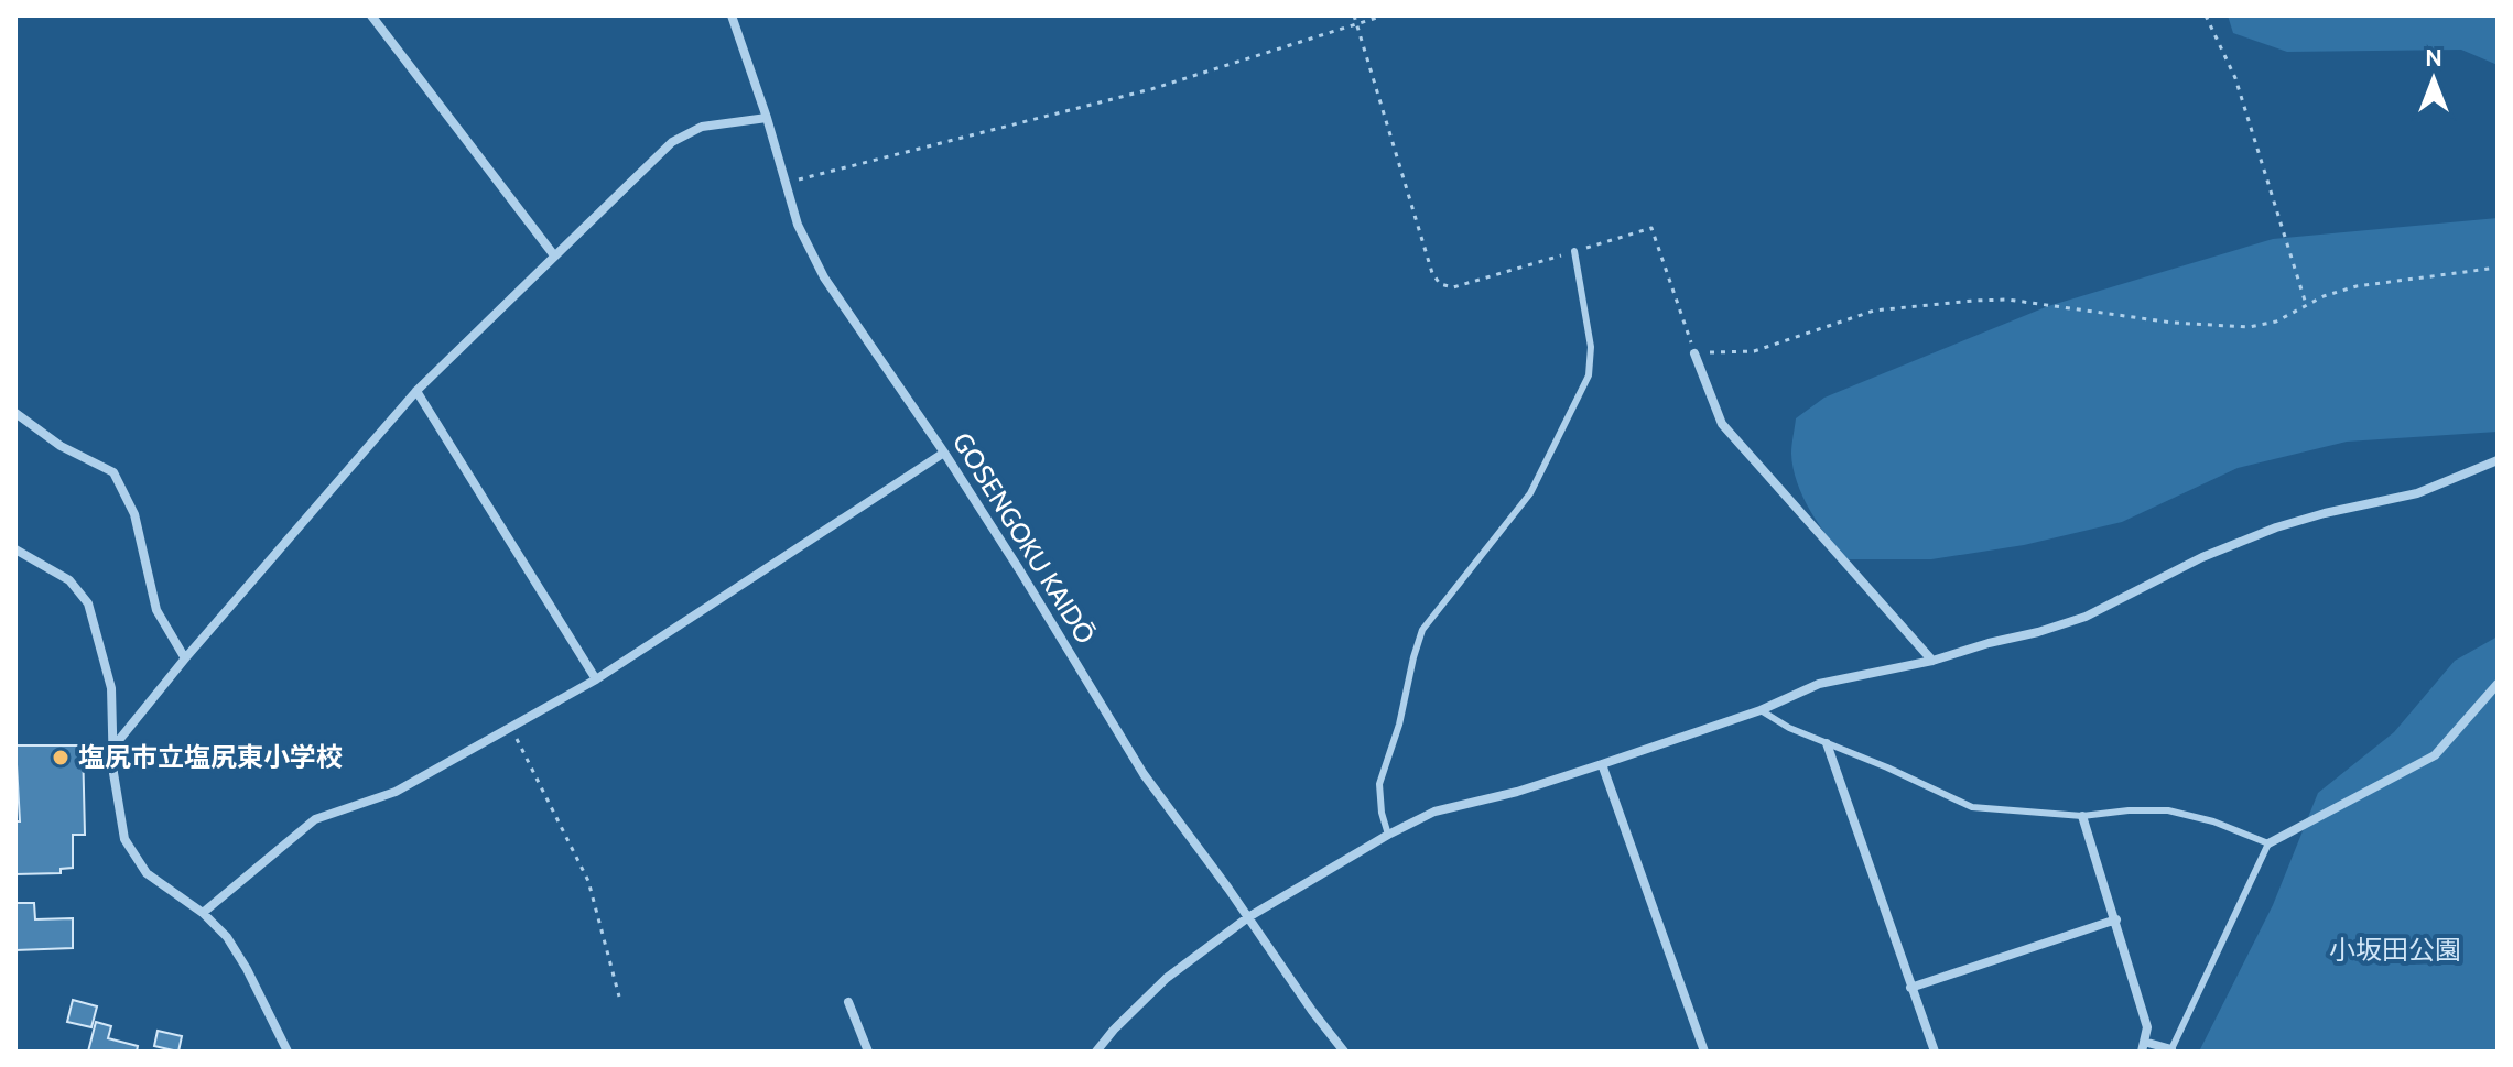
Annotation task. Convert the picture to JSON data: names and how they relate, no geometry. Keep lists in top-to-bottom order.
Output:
{
  "streets": {
    "street": ["GOSENGOKU KAIDŌ"]
  },
  "parks": ["小坂田公園"],
  "places": ["塩尻市立塩尻東小学校"],
  "north": "top"
}
